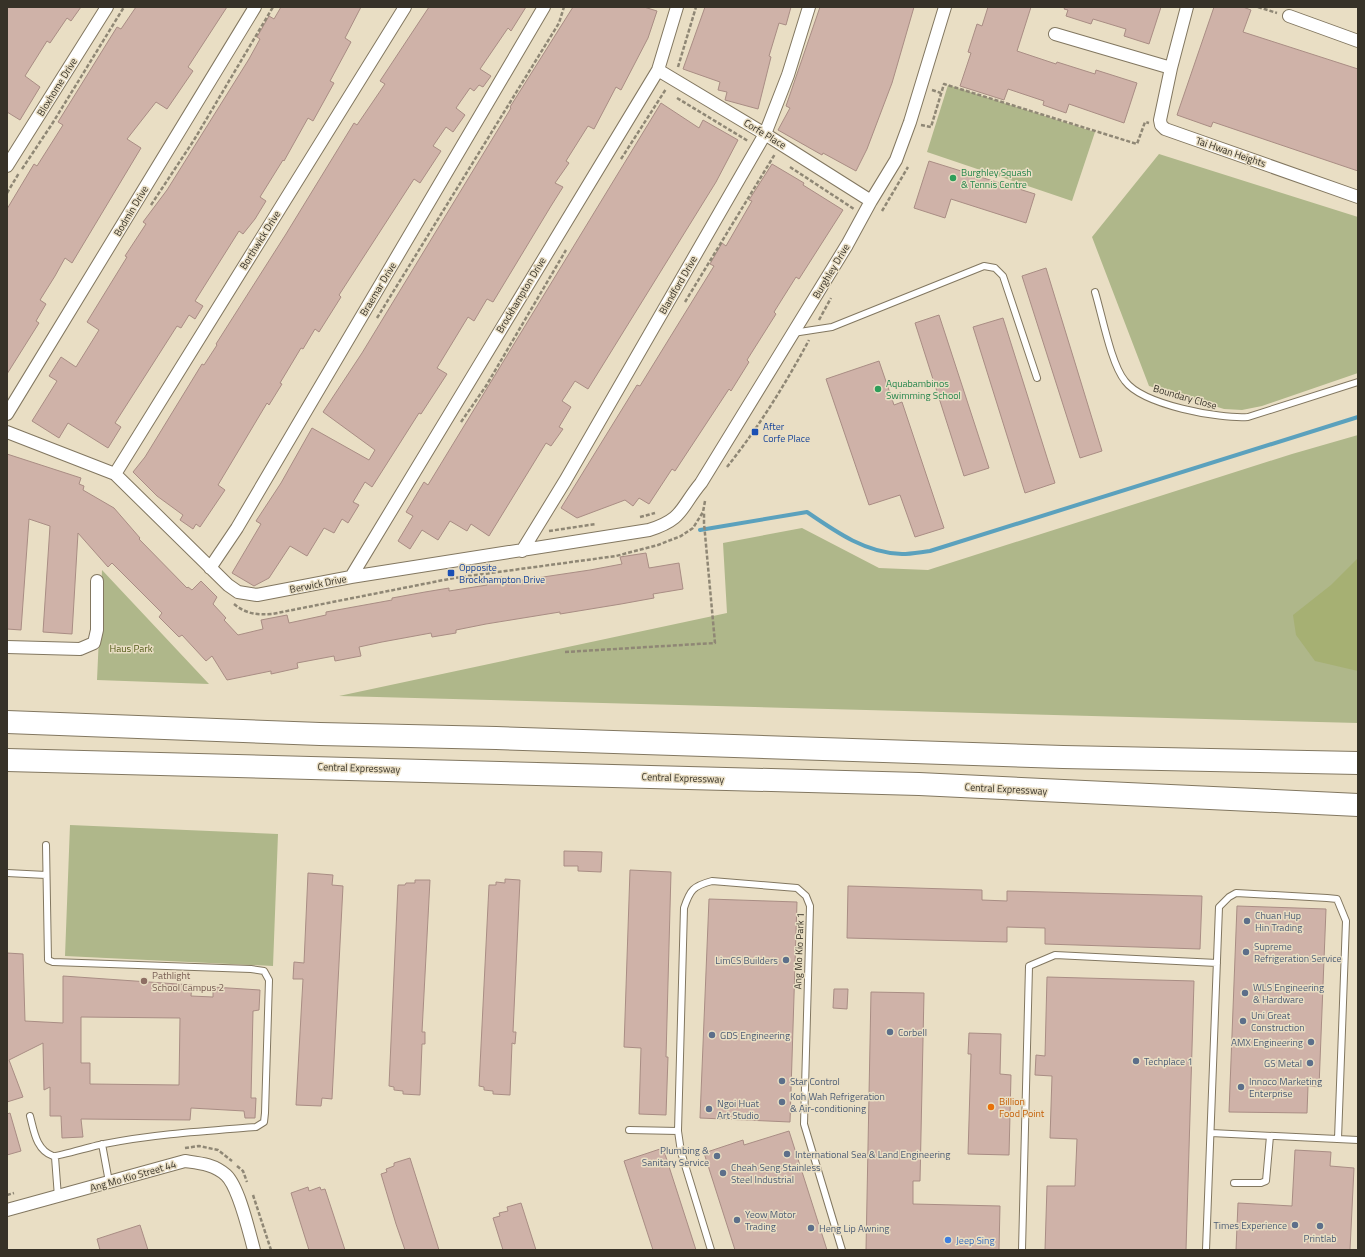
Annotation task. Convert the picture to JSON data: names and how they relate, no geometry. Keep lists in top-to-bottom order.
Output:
{
  "streets": {
    "highway": ["Central Expressway"],
    "street": [
      "Bloxhome Drive",
      "Corfe Place",
      "Tai Hwan Heights",
      "Bodmin Drive",
      "Borthwick Drive",
      "Burghley Drive",
      "Blandford Drive",
      "Braemar Drive",
      "Brockhampton Drive",
      "Berwick Drive",
      "Ang Mo Kio Street 44"
    ],
    "lane": ["Boundary Close", "Ang Mo Kio Park 1"]
  },
  "crossings": [
    ["Corfe Place", "Burghley Drive"],
    ["Corfe Place", "Blandford Drive"],
    ["Corfe Place", "Brockhampton Drive"],
    ["Borthwick Drive", "Berwick Drive"],
    ["Burghley Drive", "Berwick Drive"],
    ["Blandford Drive", "Berwick Drive"],
    ["Braemar Drive", "Berwick Drive"],
    ["Brockhampton Drive", "Berwick Drive"]
  ],
  "parks": ["Haus Park"],
  "places": {
    "other": [
      "Burghley Squash & Tennis Centre",
      "Aquabambinos Swimming School",
      "Chuan Hup Hin Trading",
      "Supreme Refrigeration Service",
      "LimCS Builders",
      "Pathlight School Campus 2",
      "WLS Engineering & Hardware",
      "Uni Great Construction",
      "Corbell",
      "GDS Engineering",
      "AMX Engineering",
      "Techplace 1",
      "GS Metal",
      "Star Control",
      "Innoco Marketing Enterprise",
      "Koh Wah Refrigeration & Air-conditioning",
      "Billion Food Point",
      "Ngoi Huat Art Studio",
      "International Sea & Land Engineering",
      "Plumbing & Sanitary Service",
      "Cheah Seng Stainless Steel Industrial",
      "Yeow Motor Trading",
      "Times Experience",
      "Printlab",
      "Heng Lip Awning",
      "Jeep Sing"
    ],
    "transit": ["After Corfe Place", "Opposite Brockhampton Drive"]
  }
}
